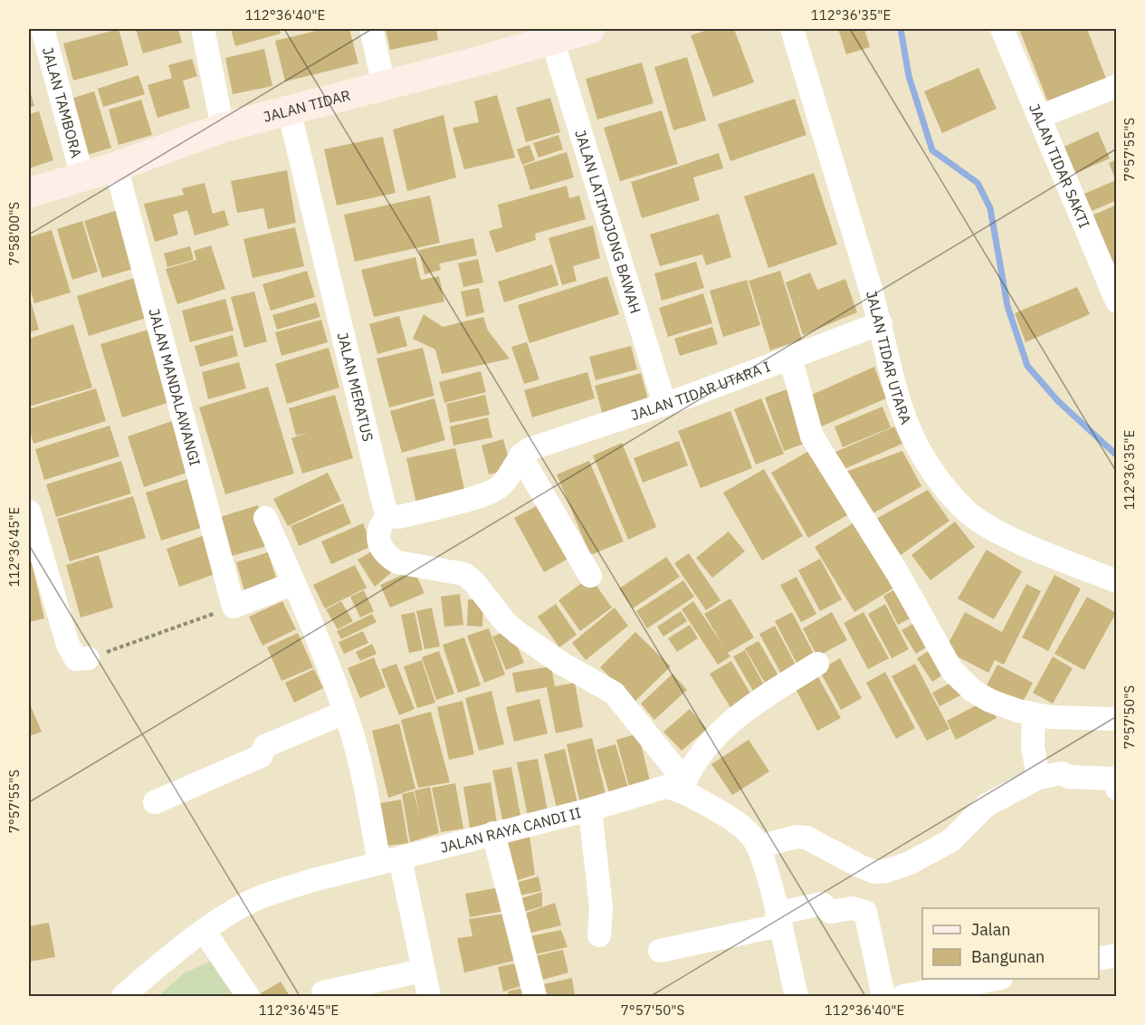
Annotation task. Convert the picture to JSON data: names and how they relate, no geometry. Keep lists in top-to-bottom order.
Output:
{
  "streets": {
    "main road": ["JALAN TIDAR"],
    "street": [
      "JALAN TAMBORA",
      "JALAN TIDAR SAKTI",
      "JALAN LATIMOJONG BAWAH",
      "JALAN TIDAR UTARA",
      "JALAN MANDALAWANGI",
      "JALAN MERATUS",
      "JALAN TIDAR UTARA I",
      "JALAN RAYA CANDI II"
    ]
  },
  "crossings": [
    ["JALAN TAMBORA", "JALAN TIDAR"],
    ["JALAN TIDAR", "JALAN LATIMOJONG BAWAH"],
    ["JALAN TIDAR", "JALAN MANDALAWANGI"],
    ["JALAN TIDAR", "JALAN MERATUS"],
    ["JALAN LATIMOJONG BAWAH", "JALAN TIDAR UTARA I"],
    ["JALAN TIDAR UTARA", "JALAN TIDAR UTARA I"]
  ],
  "legend": ["Jalan", "Bangunan"],
  "coordinates": [
    "112°36'40\"E",
    "112°36'35\"E",
    "7°57'55\"S",
    "7°58'00\"S",
    "112°36'45\"E",
    "7°57'50\"S"
  ]
}
